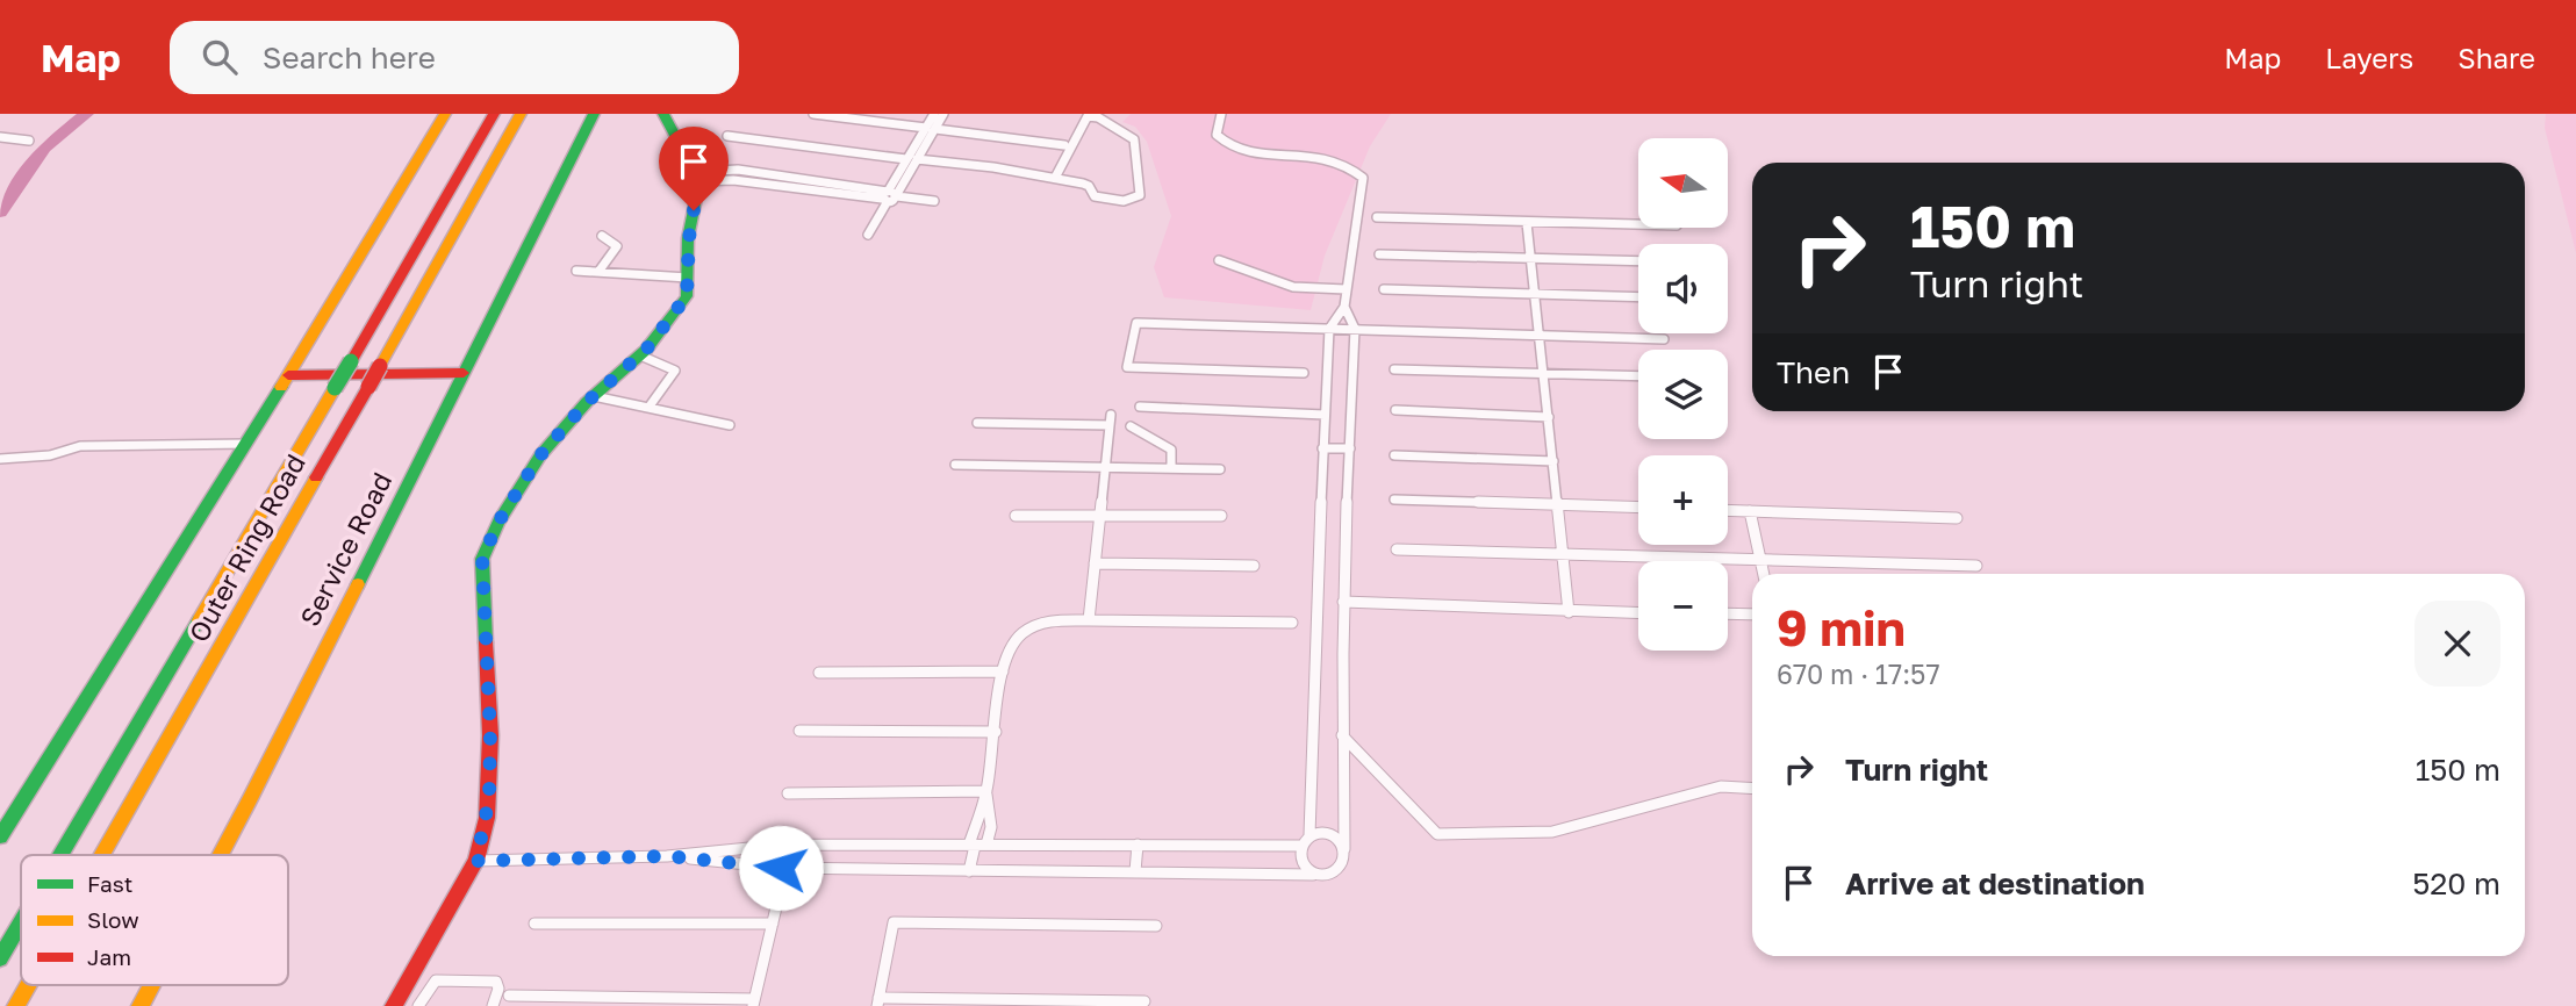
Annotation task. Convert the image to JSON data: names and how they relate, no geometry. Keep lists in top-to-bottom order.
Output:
{
  "streets": {
    "main road": ["Outer Ring Road", "Service Road"]
  },
  "legend": ["Fast", "Slow", "Jam"],
  "north": "left",
  "page": {
    "header": "Map",
    "search": "Search here",
    "nav": ["Map", "Layers", "Share"],
    "map_buttons": ["+", "−"],
    "turn": ["150 m", "Turn right"],
    "then": "Then",
    "heading": ["9 min", "670 m · 17:57"],
    "list": [
      {
        "name": "Turn right",
        "value": "150 m"
      },
      {
        "name": "Arrive at destination",
        "value": "520 m"
      }
    ]
  }
}
